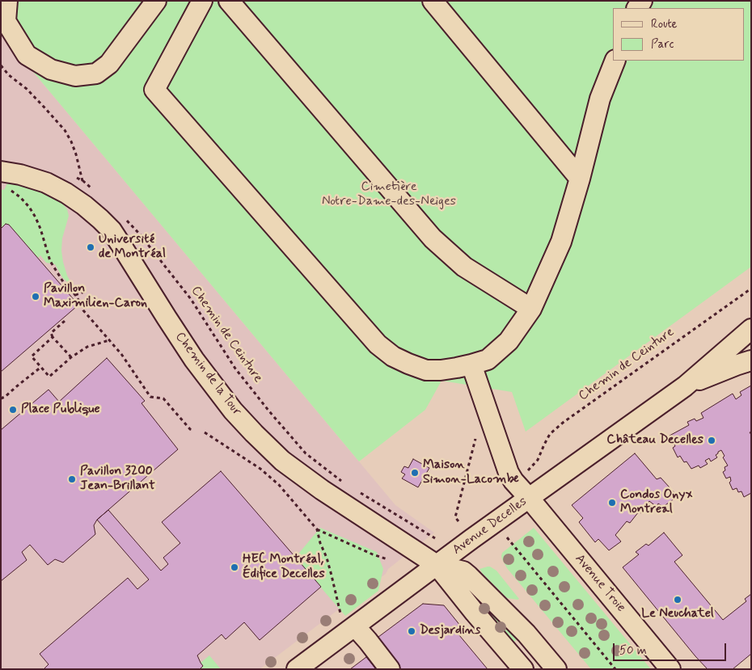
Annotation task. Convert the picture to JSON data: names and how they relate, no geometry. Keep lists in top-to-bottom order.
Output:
{
  "streets": {
    "street": ["Chemin de la Tour", "Avenue Decelles", "Avenue Troie"],
    "path": ["Chemin de Ceinture"]
  },
  "crossings": [
    ["Chemin de la Tour", "Avenue Decelles"],
    ["Avenue Decelles", "Avenue Troie"]
  ],
  "parks": ["Cimetière Notre-Dame-des-Neiges"],
  "places": [
    "Université de Montréal",
    "Pavillon Maximilien-Caron",
    "Place Publique",
    "Château Decelles",
    "Maison Simon-Lacombe",
    "Pavillon 3200 Jean-Brillant",
    "Condos Onyx Montreal",
    "HEC Montréal, Édifice Decelles",
    "Le Neuchatel",
    "Desjardins"
  ],
  "legend": ["Route", "Parc"],
  "scale_bar": "50 m"
}
